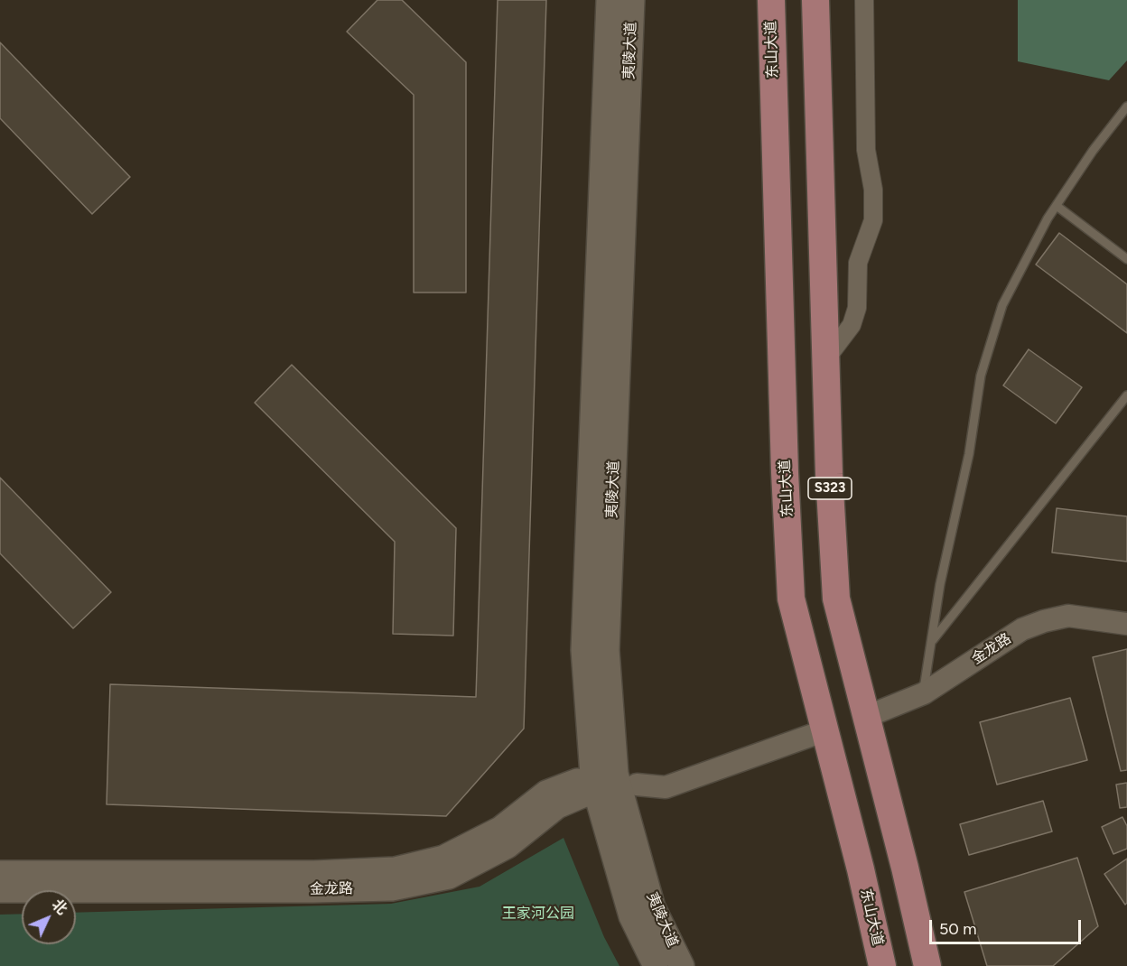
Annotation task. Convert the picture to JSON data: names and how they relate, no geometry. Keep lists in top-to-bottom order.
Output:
{
  "streets": {
    "main road": [
      "东山大道",
      "夷陵大道",
      "S323",
      "金龙路"
    ]
  },
  "crossings": [
    ["东山大道", "金龙路"],
    ["夷陵大道", "金龙路"],
    ["S323", "金龙路"]
  ],
  "parks": ["王家河公园"],
  "scale_bar": "50 m",
  "north": "top right"
}
